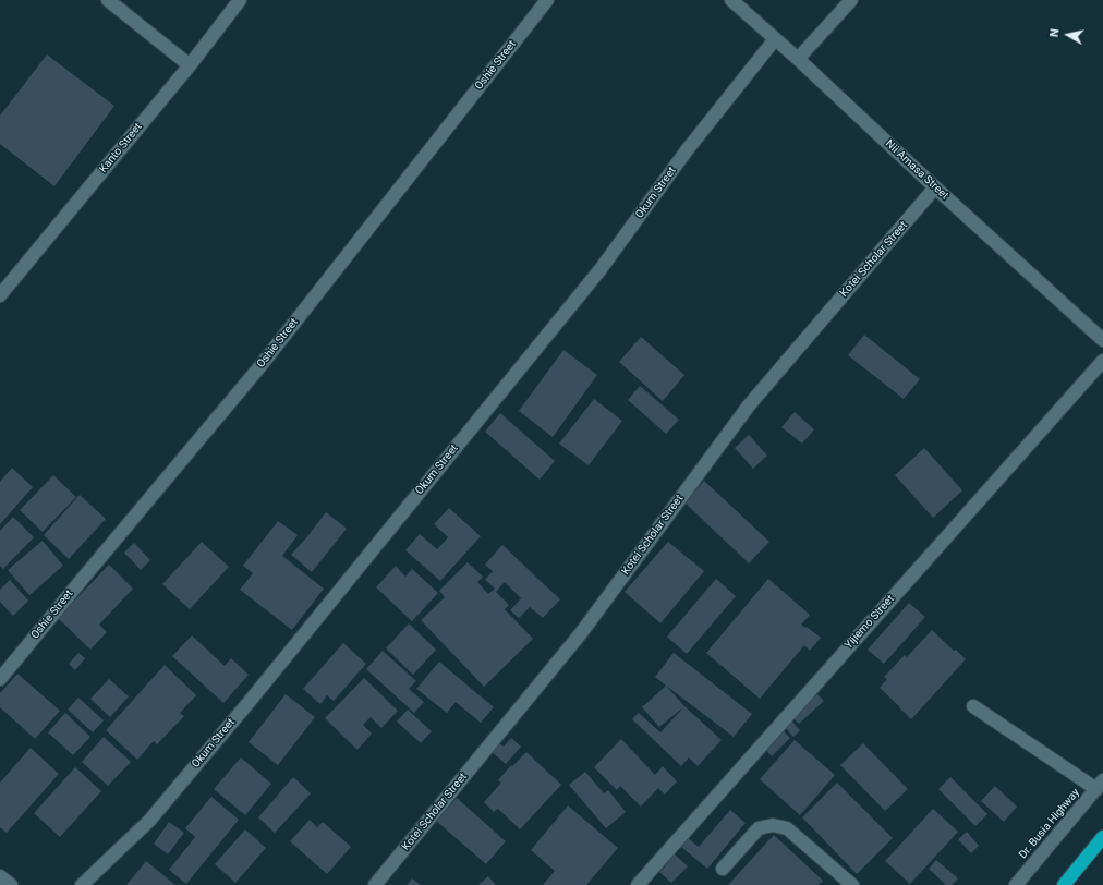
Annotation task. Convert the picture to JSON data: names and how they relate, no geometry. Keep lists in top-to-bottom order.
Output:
{
  "streets": {
    "street": [
      "Oshie Street",
      "Kanto Street",
      "Nii Amasa Street",
      "Okum Street",
      "Kotei Scholar Street",
      "Yijiemo Street",
      "Dr. Busia Highway"
    ]
  },
  "crossings": [
    ["Nii Amasa Street", "Okum Street"],
    ["Nii Amasa Street", "Kotei Scholar Street"]
  ],
  "north": "left"
}
